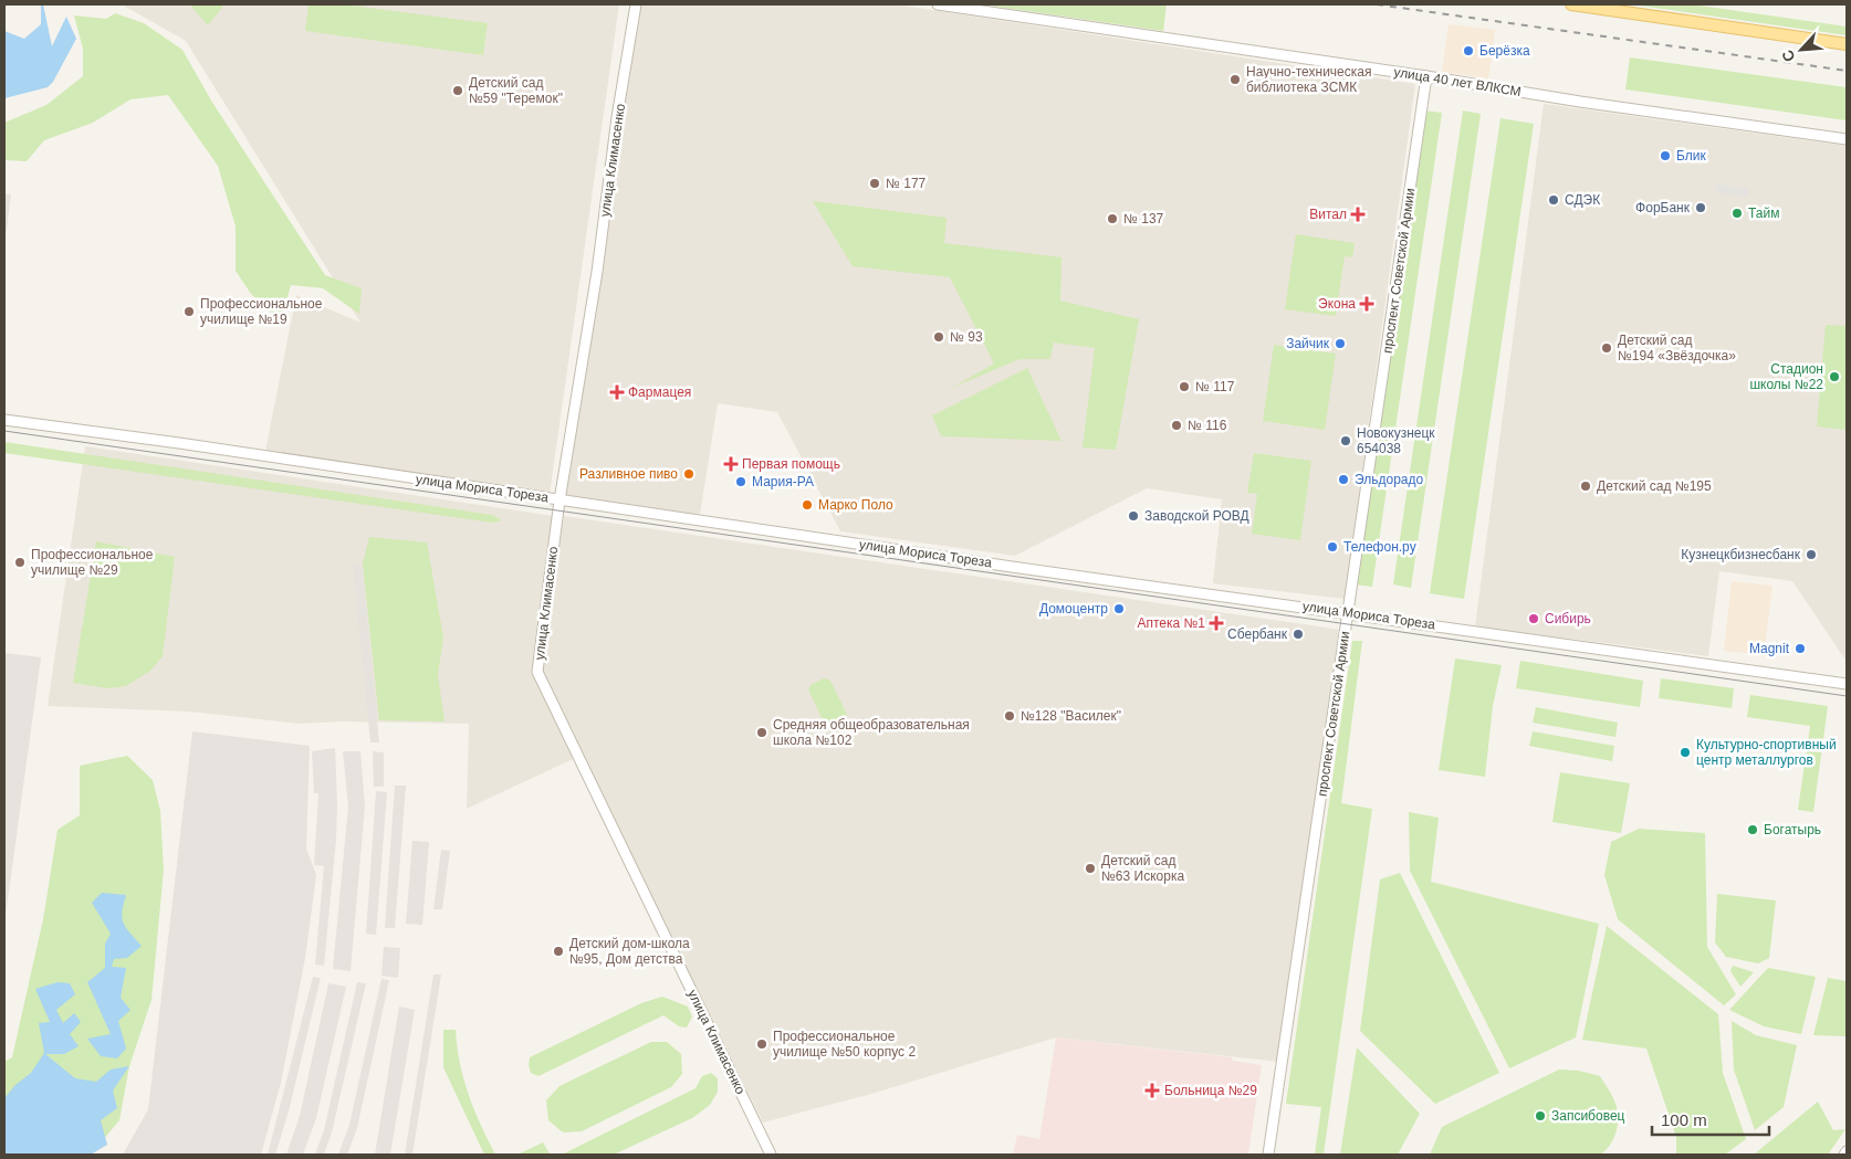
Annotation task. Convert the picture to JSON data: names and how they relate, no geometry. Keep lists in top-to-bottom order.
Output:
{
  "streets": {
    "street": [
      "улица 40 лет ВЛКСМ",
      "улица Климасенко",
      "проспект Советской Армии",
      "улица Мориса Тореза"
    ]
  },
  "crossings": [
    ["улица 40 лет ВЛКСМ", "проспект Советской Армии"],
    ["улица Климасенко", "улица Мориса Тореза"],
    ["проспект Советской Армии", "улица Мориса Тореза"]
  ],
  "places": {
    "other": [
      "Берёзка",
      "Научно-техническая библиотека ЗСМК",
      "Детский сад №59 \"Теремок\"",
      "Блик",
      "№ 177",
      "СДЭК",
      "ФорБанк",
      "Тайм",
      "№ 137",
      "Профессиональное училище №19",
      "№ 93",
      "Зайчик",
      "Детский сад №194 «Звёздочка»",
      "Стадион школы №22",
      "№ 117",
      "№ 116",
      "Новокузнецк 654038",
      "Разливное пиво",
      "Эльдорадо",
      "Мария-РА",
      "Детский сад №195",
      "Марко Поло",
      "Заводской РОВД",
      "Телефон.ру",
      "Кузнецкбизнесбанк",
      "Профессиональное училище №29",
      "Домоцентр",
      "Сибирь",
      "Сбербанк",
      "Magnit",
      "№128 \"Василек\"",
      "Средняя общеобразовательная школа №102",
      "Культурно-спортивный центр металлургов",
      "Богатырь",
      "Детский сад №63 Искорка",
      "Детский дом-школа №95, Дом детства",
      "Профессиональное училище №50 корпус 2",
      "Запсибовец"
    ],
    "health": [
      "Витал",
      "Экона",
      "Фармацея",
      "Первая помощь",
      "Аптека №1",
      "Больница №29"
    ]
  },
  "scale_bar": "100 m",
  "north": "bottom left"
}
